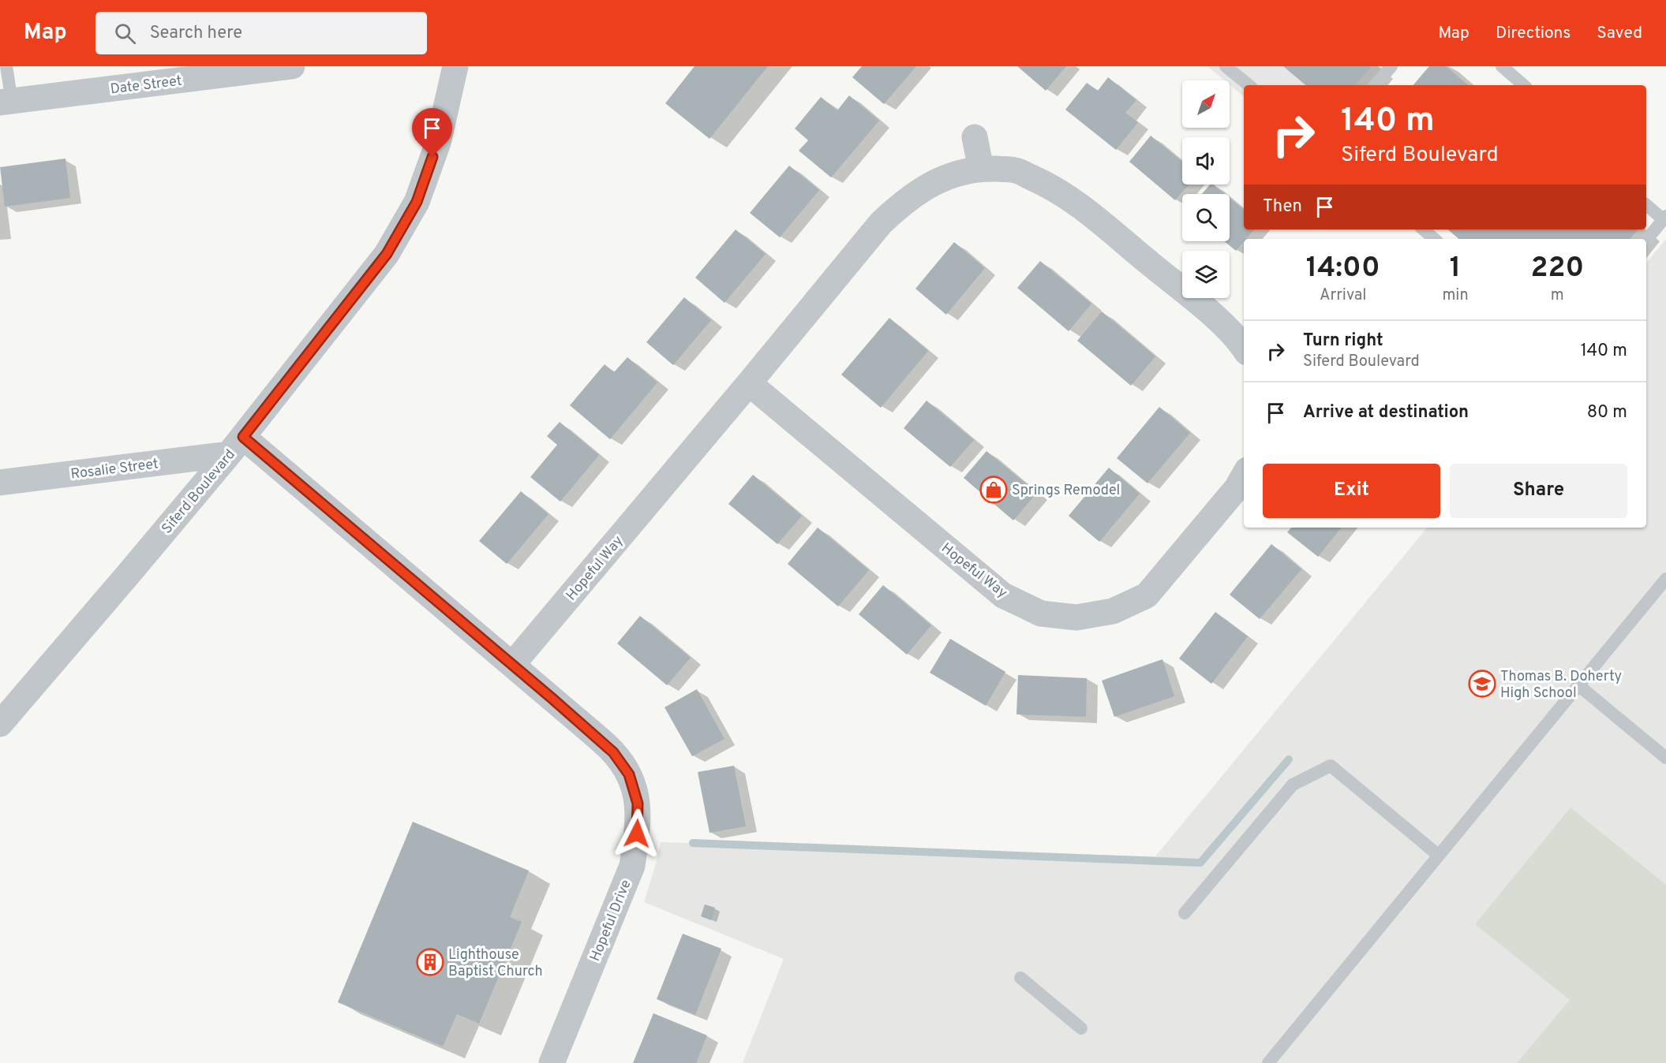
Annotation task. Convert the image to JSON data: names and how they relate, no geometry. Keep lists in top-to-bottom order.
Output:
{
  "streets": {
    "street": [
      "Date Street",
      "Rosalie Street",
      "Siferd Boulevard",
      "Hopeful Way",
      "Hopeful Drive"
    ]
  },
  "crossings": [
    ["Rosalie Street", "Siferd Boulevard"],
    ["Rosalie Street", "Hopeful Drive"],
    ["Siferd Boulevard", "Hopeful Drive"],
    ["Hopeful Way", "Hopeful Drive"]
  ],
  "places": {
    "shop": ["Springs Remodel"],
    "school or university": ["Thomas B. Doherty High School"],
    "building": ["Lighthouse Baptist Church"]
  },
  "north": "top right",
  "page": {
    "header": "Map",
    "search": "Search here",
    "nav": ["Map", "Directions", "Saved"],
    "turn": ["140 m", "Siferd Boulevard"],
    "then": "Then",
    "eta": [
      "14:00",
      "Arrival",
      "1",
      "min",
      "220",
      "m"
    ],
    "list": [
      {
        "name": "Turn right",
        "note": "Siferd Boulevard",
        "value": "140 m"
      },
      {
        "name": "Arrive at destination",
        "value": "80 m"
      }
    ],
    "buttons": ["Exit", "Share"]
  }
}
